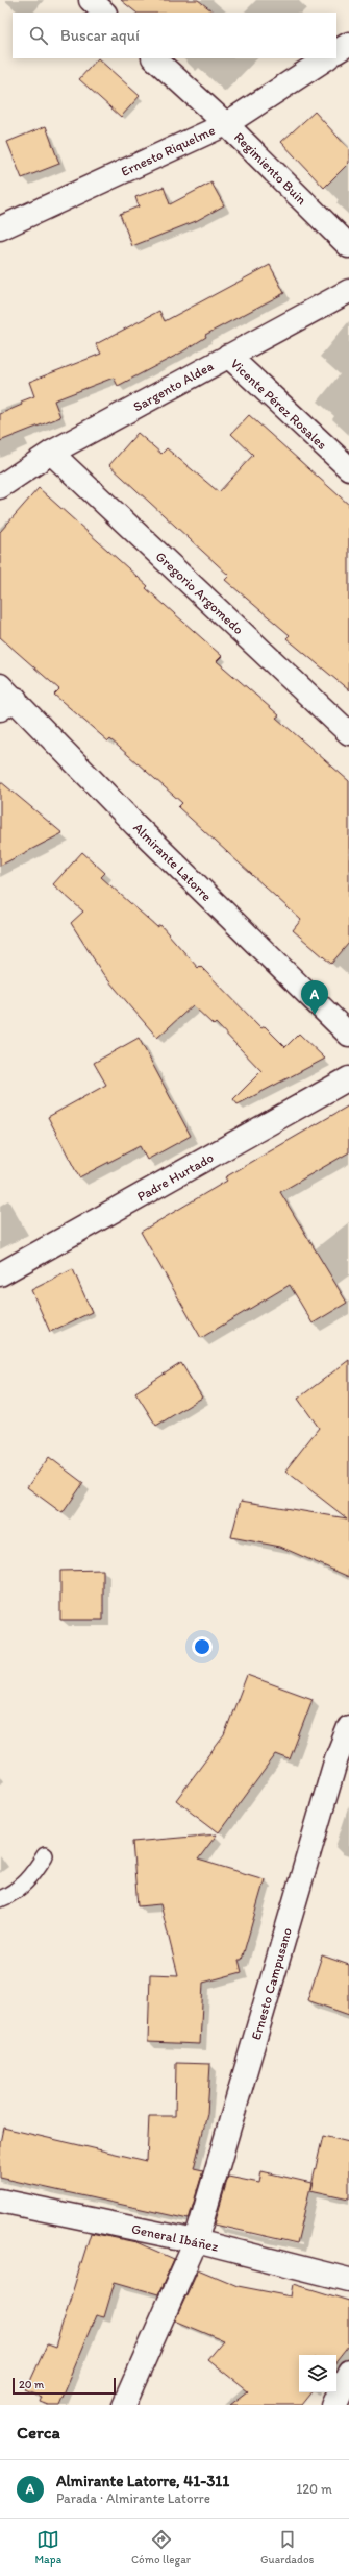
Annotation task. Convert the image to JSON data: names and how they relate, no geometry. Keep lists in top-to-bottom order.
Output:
{
  "streets": {
    "street": [
      "Ernesto Riquelme",
      "Regimiento Buin",
      "Sargento Aldea",
      "Vicente Pérez Rosales",
      "Gregorio Argomedo",
      "Almirante Latorre",
      "Padre Hurtado",
      "Ernesto Campusano",
      "General Ibáñez"
    ]
  },
  "crossings": [
    ["Ernesto Riquelme", "Regimiento Buin"],
    ["Sargento Aldea", "Vicente Pérez Rosales"],
    ["Sargento Aldea", "Gregorio Argomedo"],
    ["Ernesto Campusano", "General Ibáñez"]
  ],
  "scale_bar": "20 m",
  "page": {
    "search": "Buscar aquí",
    "pins": "A",
    "scale": "20 m",
    "heading": "Cerca",
    "list": [
      {
        "mark": "A",
        "name": "Almirante Latorre, 41-311",
        "note": "Parada · Almirante Latorre",
        "value": "120 m"
      }
    ],
    "nav": ["Mapa", "Cómo llegar", "Guardados"]
  }
}
